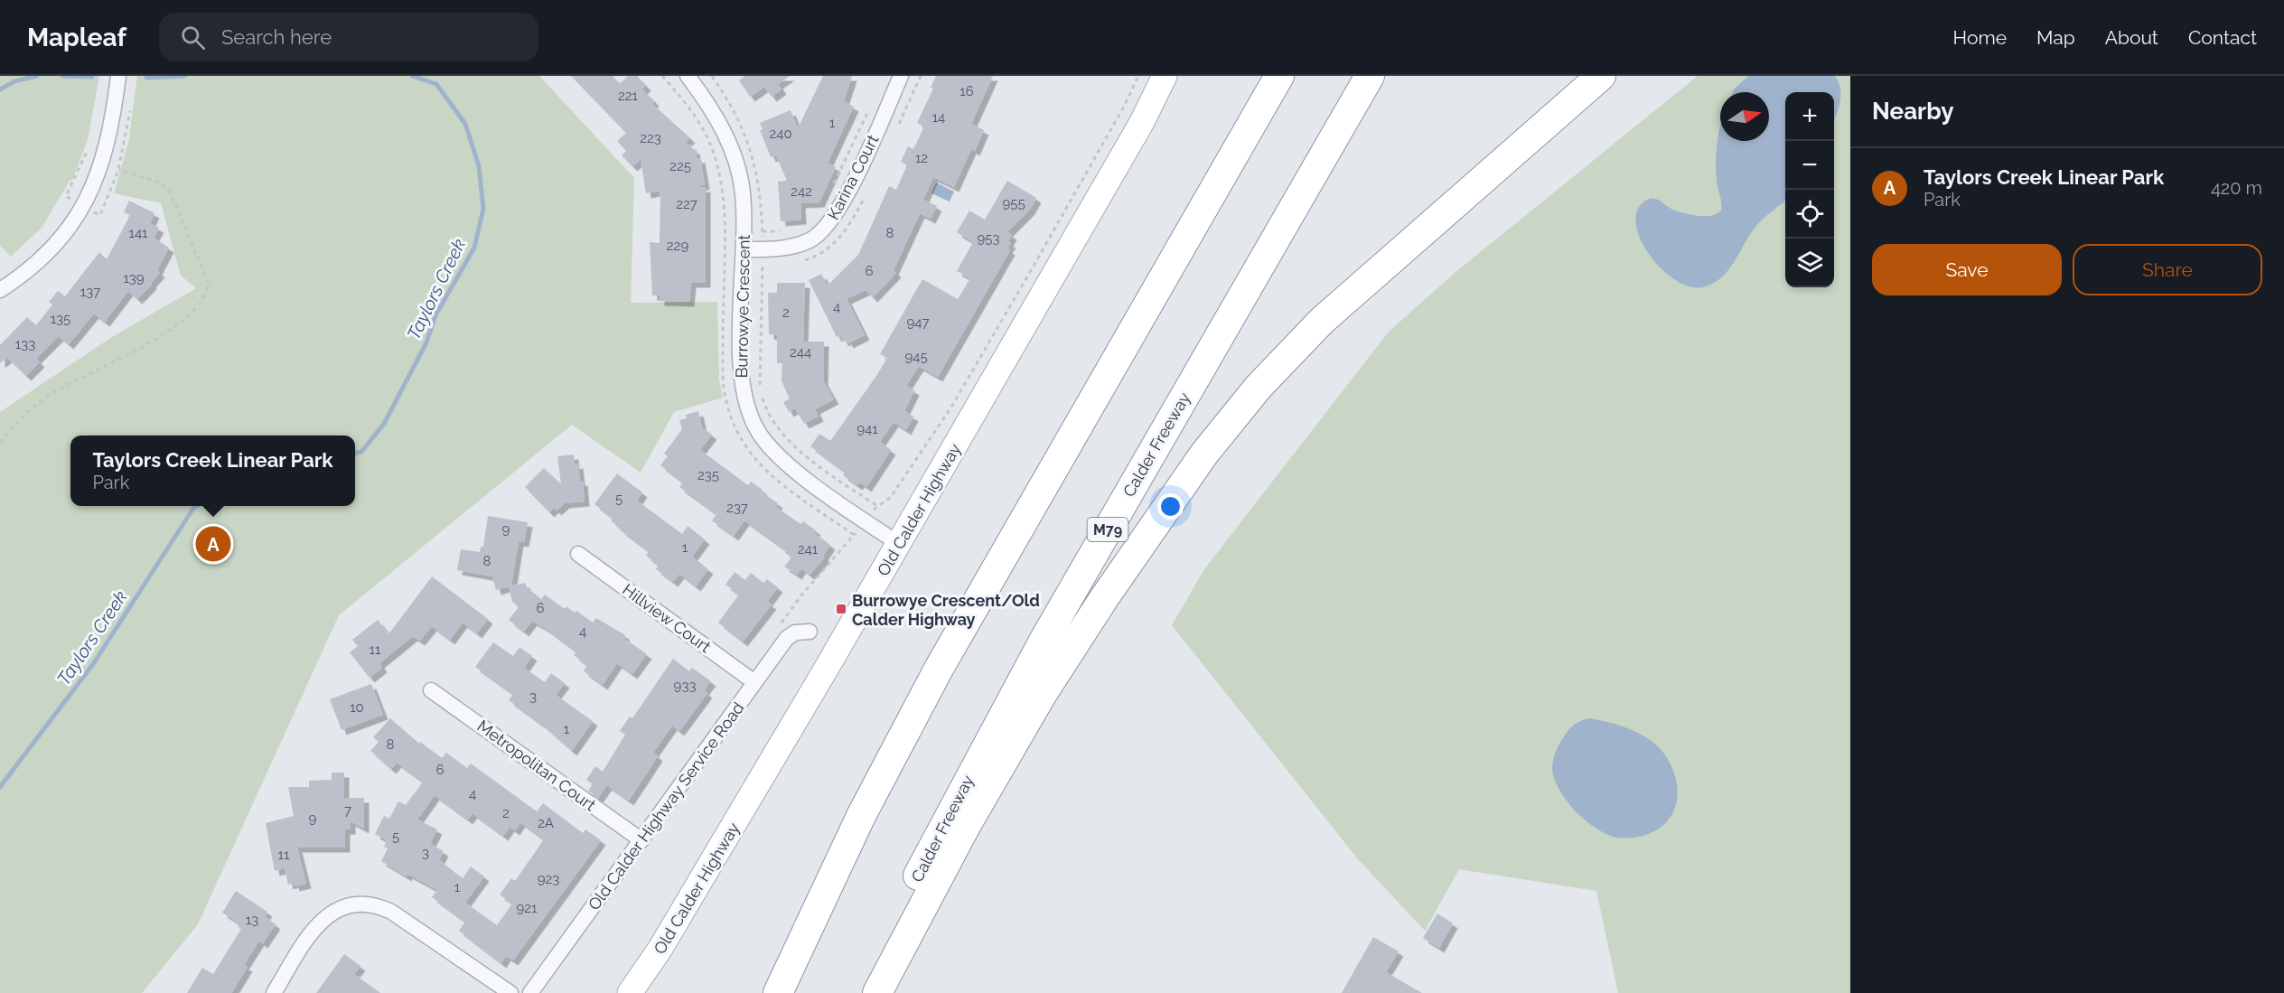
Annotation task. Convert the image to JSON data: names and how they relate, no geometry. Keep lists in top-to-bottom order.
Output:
{
  "streets": {
    "highway": ["Calder Freeway", "M79"],
    "main road": ["Old Calder Highway"],
    "street": [
      "Karina Court",
      "Burrowye Crescent",
      "Hillview Court",
      "Metropolitan Court",
      "Old Calder Highway Service Road"
    ]
  },
  "crossings": [
    ["Karina Court", "Burrowye Crescent"],
    ["Burrowye Crescent", "Old Calder Highway"],
    ["Hillview Court", "Old Calder Highway Service Road"],
    ["Metropolitan Court", "Old Calder Highway Service Road"]
  ],
  "water": ["Taylors Creek"],
  "places": {
    "transit": ["Burrowye Crescent/Old Calder Highway"]
  },
  "house_numbers": [
    "16",
    "221",
    "14",
    "1",
    "240",
    "223",
    "12",
    "225",
    "242",
    "955",
    "227",
    "141",
    "8",
    "953",
    "229",
    "6",
    "139",
    "137",
    "4",
    "2",
    "135",
    "947",
    "133",
    "244",
    "945",
    "941",
    "235",
    "5",
    "237",
    "9",
    "1",
    "241",
    "8",
    "6",
    "4",
    "11",
    "933",
    "3",
    "10",
    "1",
    "8",
    "6",
    "4",
    "7",
    "2",
    "9",
    "2A",
    "5",
    "3",
    "11",
    "923",
    "1",
    "921",
    "13"
  ],
  "north": "right",
  "page": {
    "header": "Mapleaf",
    "search": "Search here",
    "nav": [
      "Home",
      "Map",
      "About",
      "Contact"
    ],
    "heading": "Nearby",
    "map_buttons": ["+", "−"],
    "list": [
      {
        "mark": "A",
        "name": "Taylors Creek Linear Park",
        "note": "Park",
        "value": "420 m"
      }
    ],
    "buttons": ["Save", "Share"],
    "popup": ["Taylors Creek Linear Park", "Park"],
    "pins": "A"
  }
}
